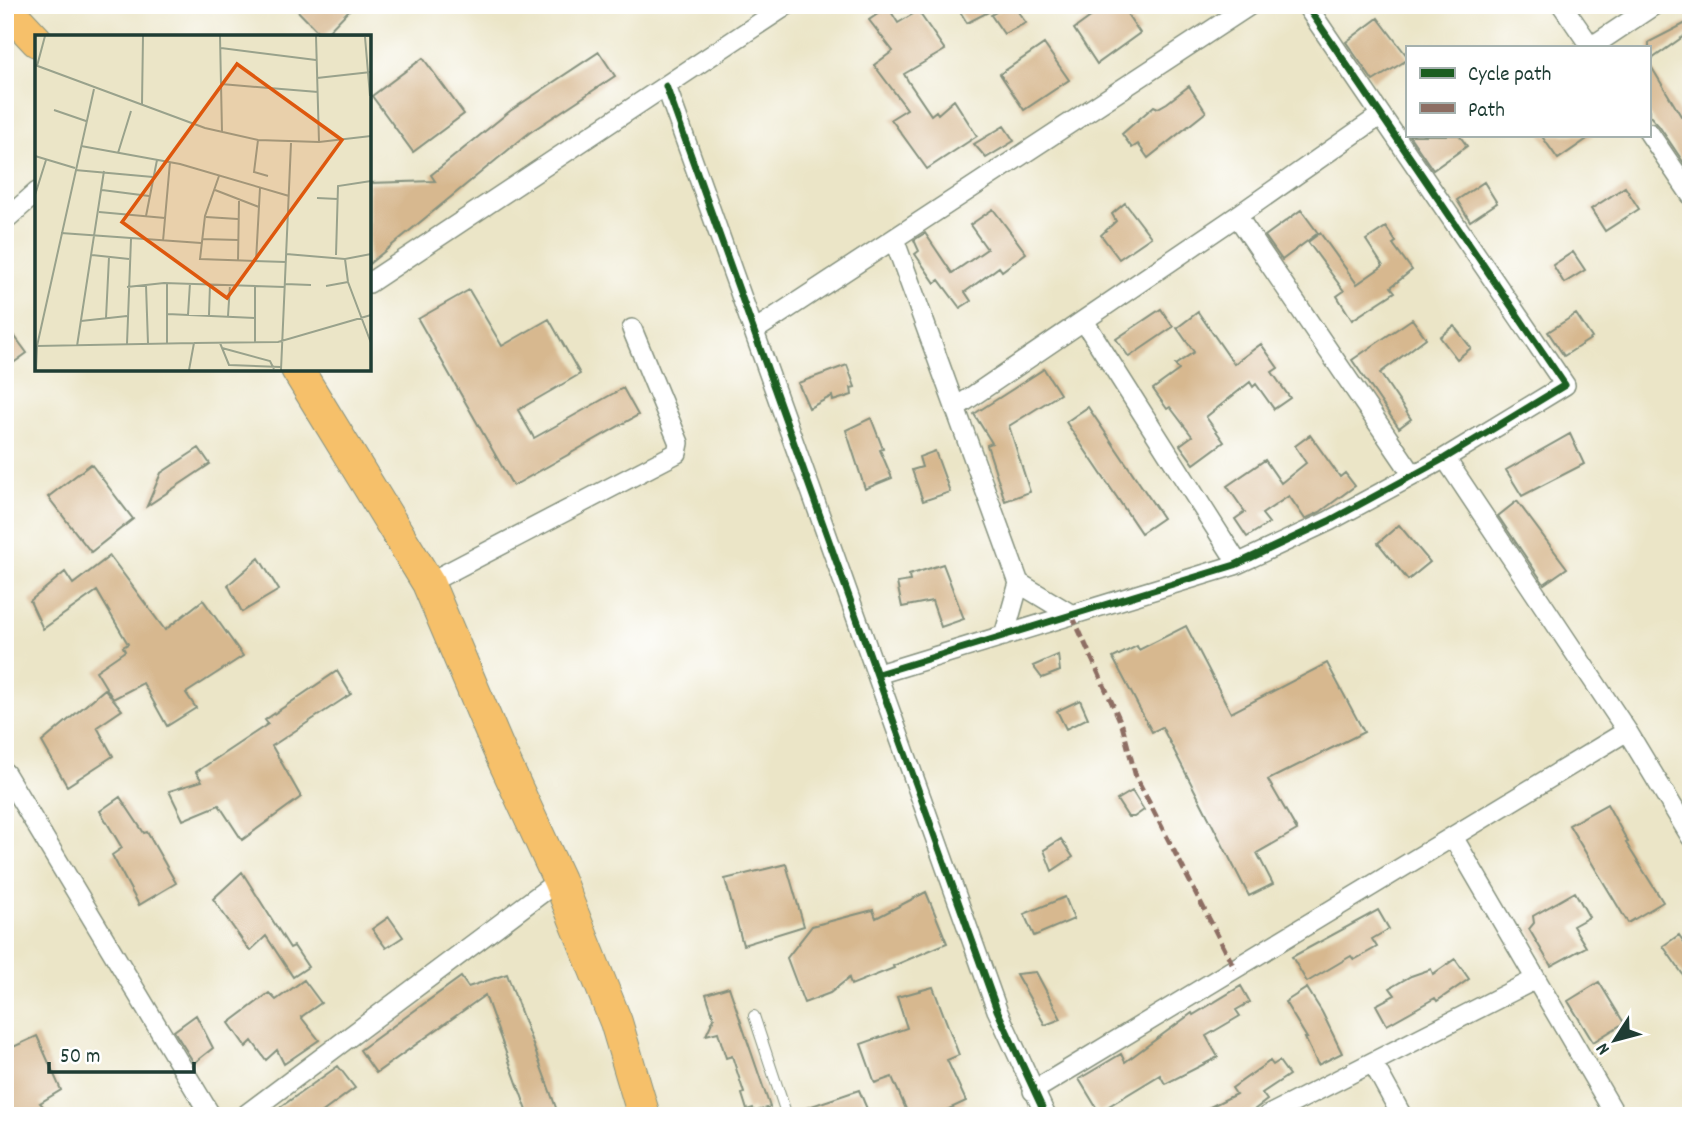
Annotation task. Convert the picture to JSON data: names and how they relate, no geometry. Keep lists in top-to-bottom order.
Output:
{
  "legend": ["Cycle path", "Path"],
  "scale_bar": "50 m",
  "north": "bottom left"
}
